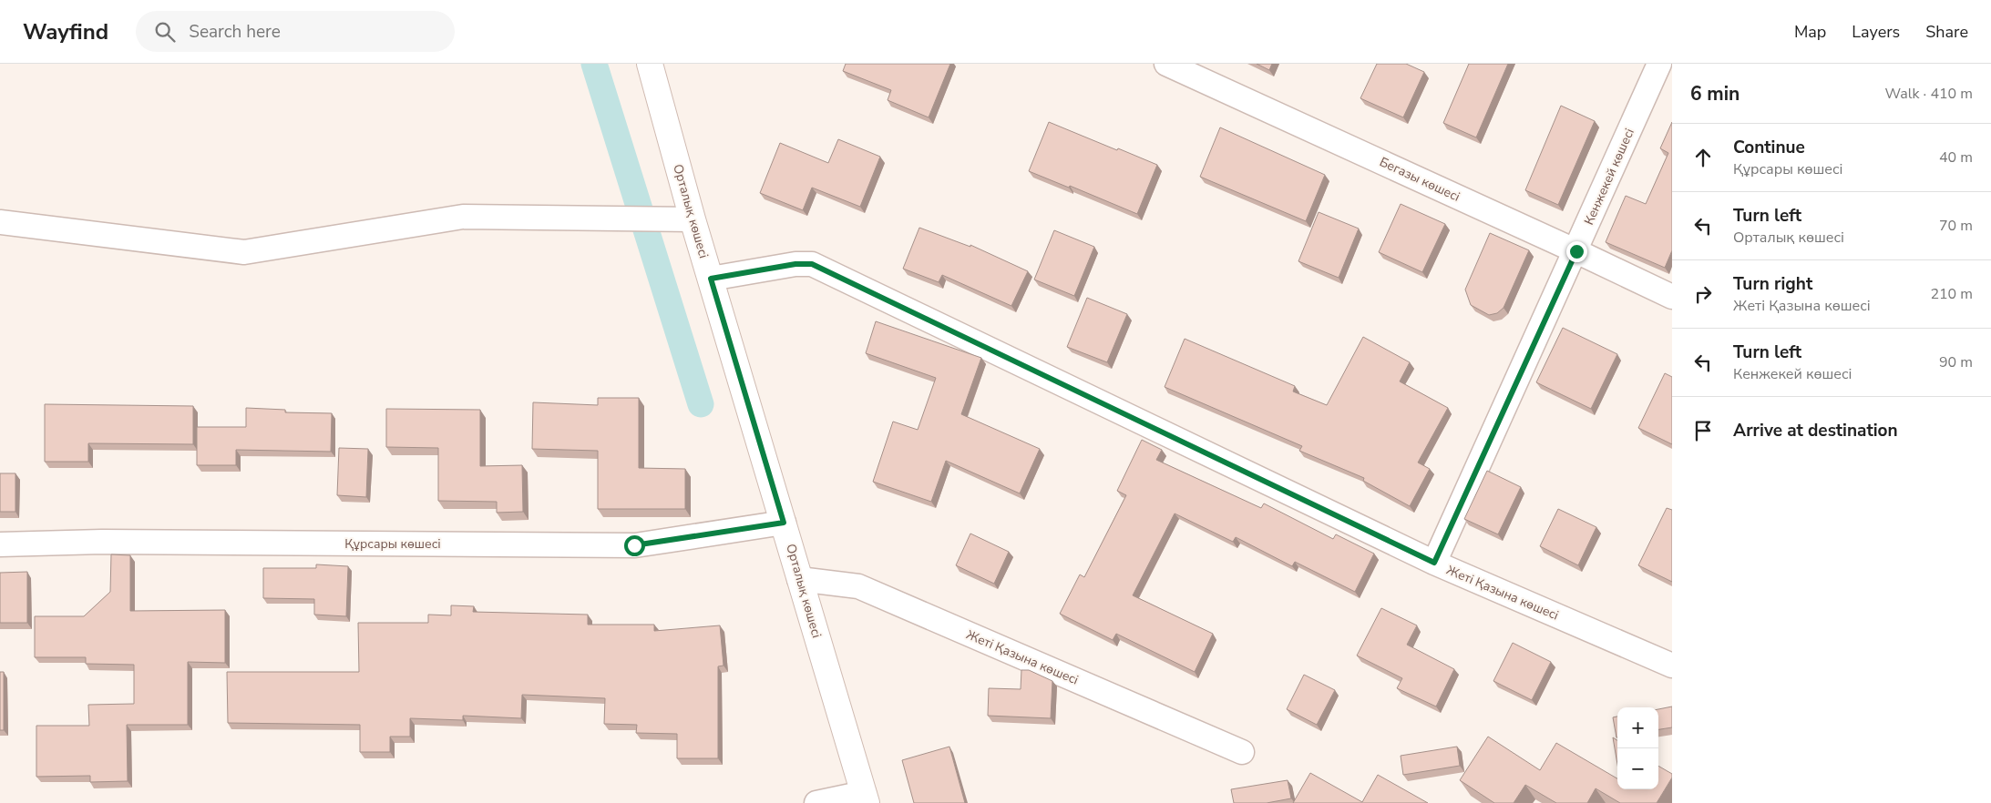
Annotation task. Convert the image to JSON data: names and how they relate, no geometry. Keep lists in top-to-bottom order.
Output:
{
  "streets": {
    "main road": ["Орталық көшесі"],
    "street": [
      "Кенжекей көшесі",
      "Бегазы көшесі",
      "Құрсары көшесі",
      "Жеті Қазына көшесі"
    ]
  },
  "crossings": [
    ["Кенжекей көшесі", "Бегазы көшесі"],
    ["Кенжекей көшесі", "Жеті Қазына көшесі"],
    ["Орталық көшесі", "Құрсары көшесі"],
    ["Орталық көшесі", "Жеті Қазына көшесі"]
  ],
  "page": {
    "header": "Wayfind",
    "search": "Search here",
    "nav": ["Map", "Layers", "Share"],
    "heading": ["6 min", "Walk · 410 m"],
    "list": [
      ["Continue", "Құрсары көшесі", "40 m"],
      ["Turn left", "Орталық көшесі", "70 m"],
      ["Turn right", "Жеті Қазына көшесі", "210 m"],
      ["Turn left", "Кенжекей көшесі", "90 m"],
      "Arrive at destination"
    ],
    "map_buttons": ["+", "−"]
  }
}
